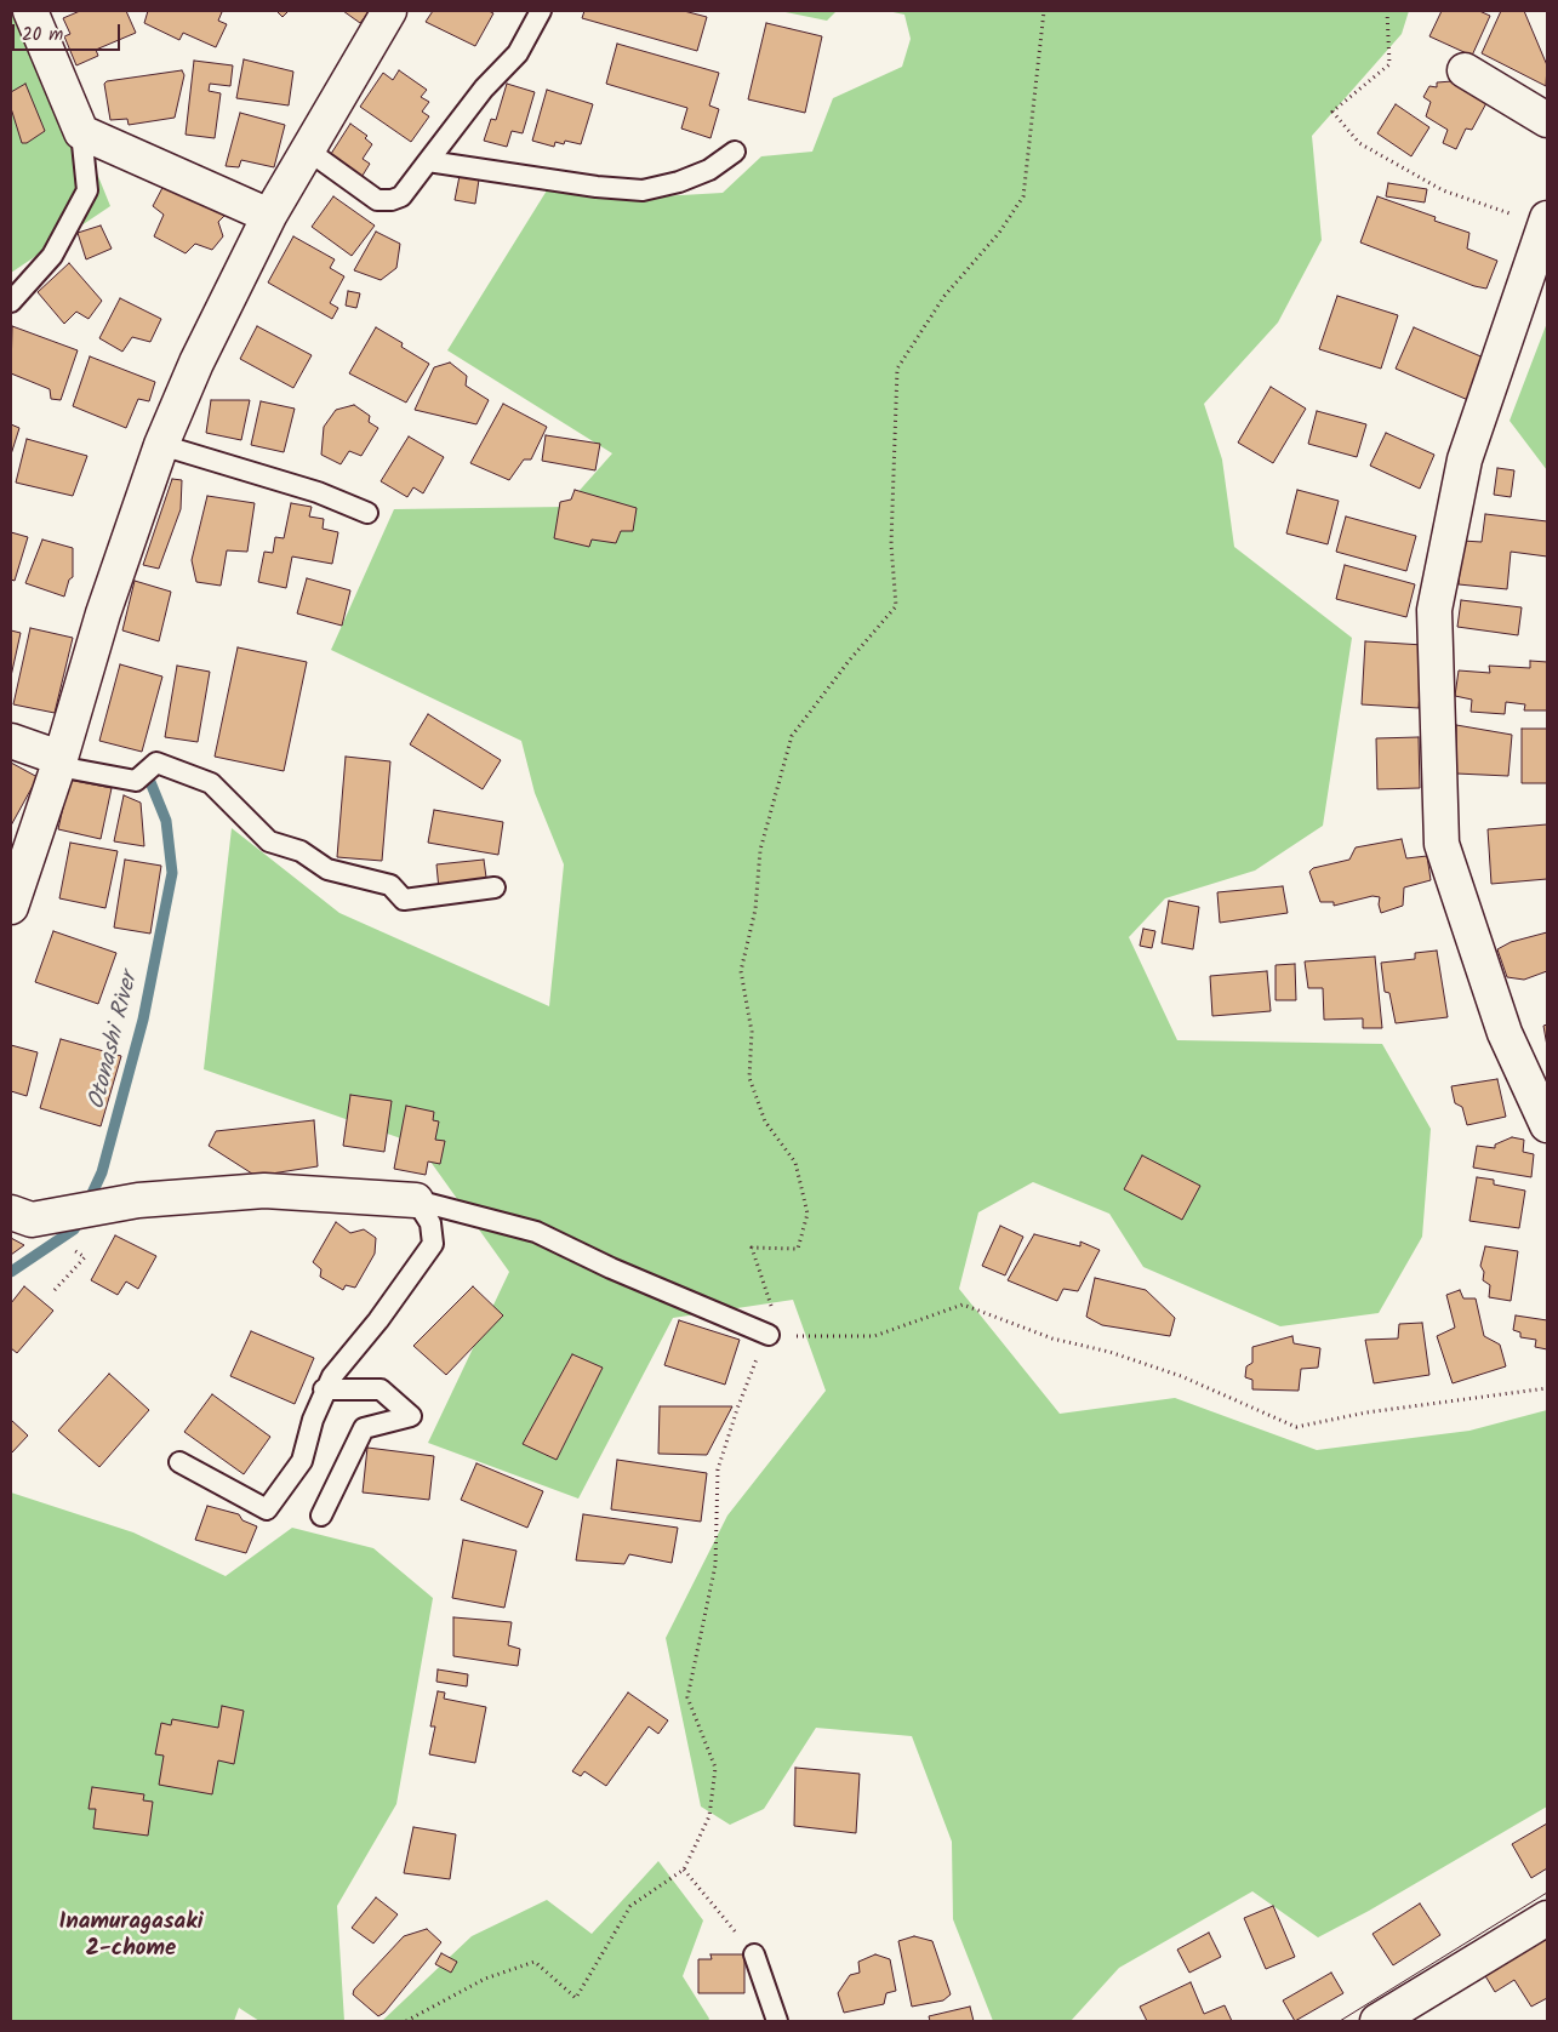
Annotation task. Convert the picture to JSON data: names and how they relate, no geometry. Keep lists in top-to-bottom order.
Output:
{
  "districts": ["Inamuragasaki 2-chome"],
  "water": ["Otonashi River"],
  "scale_bar": "20 m"
}
